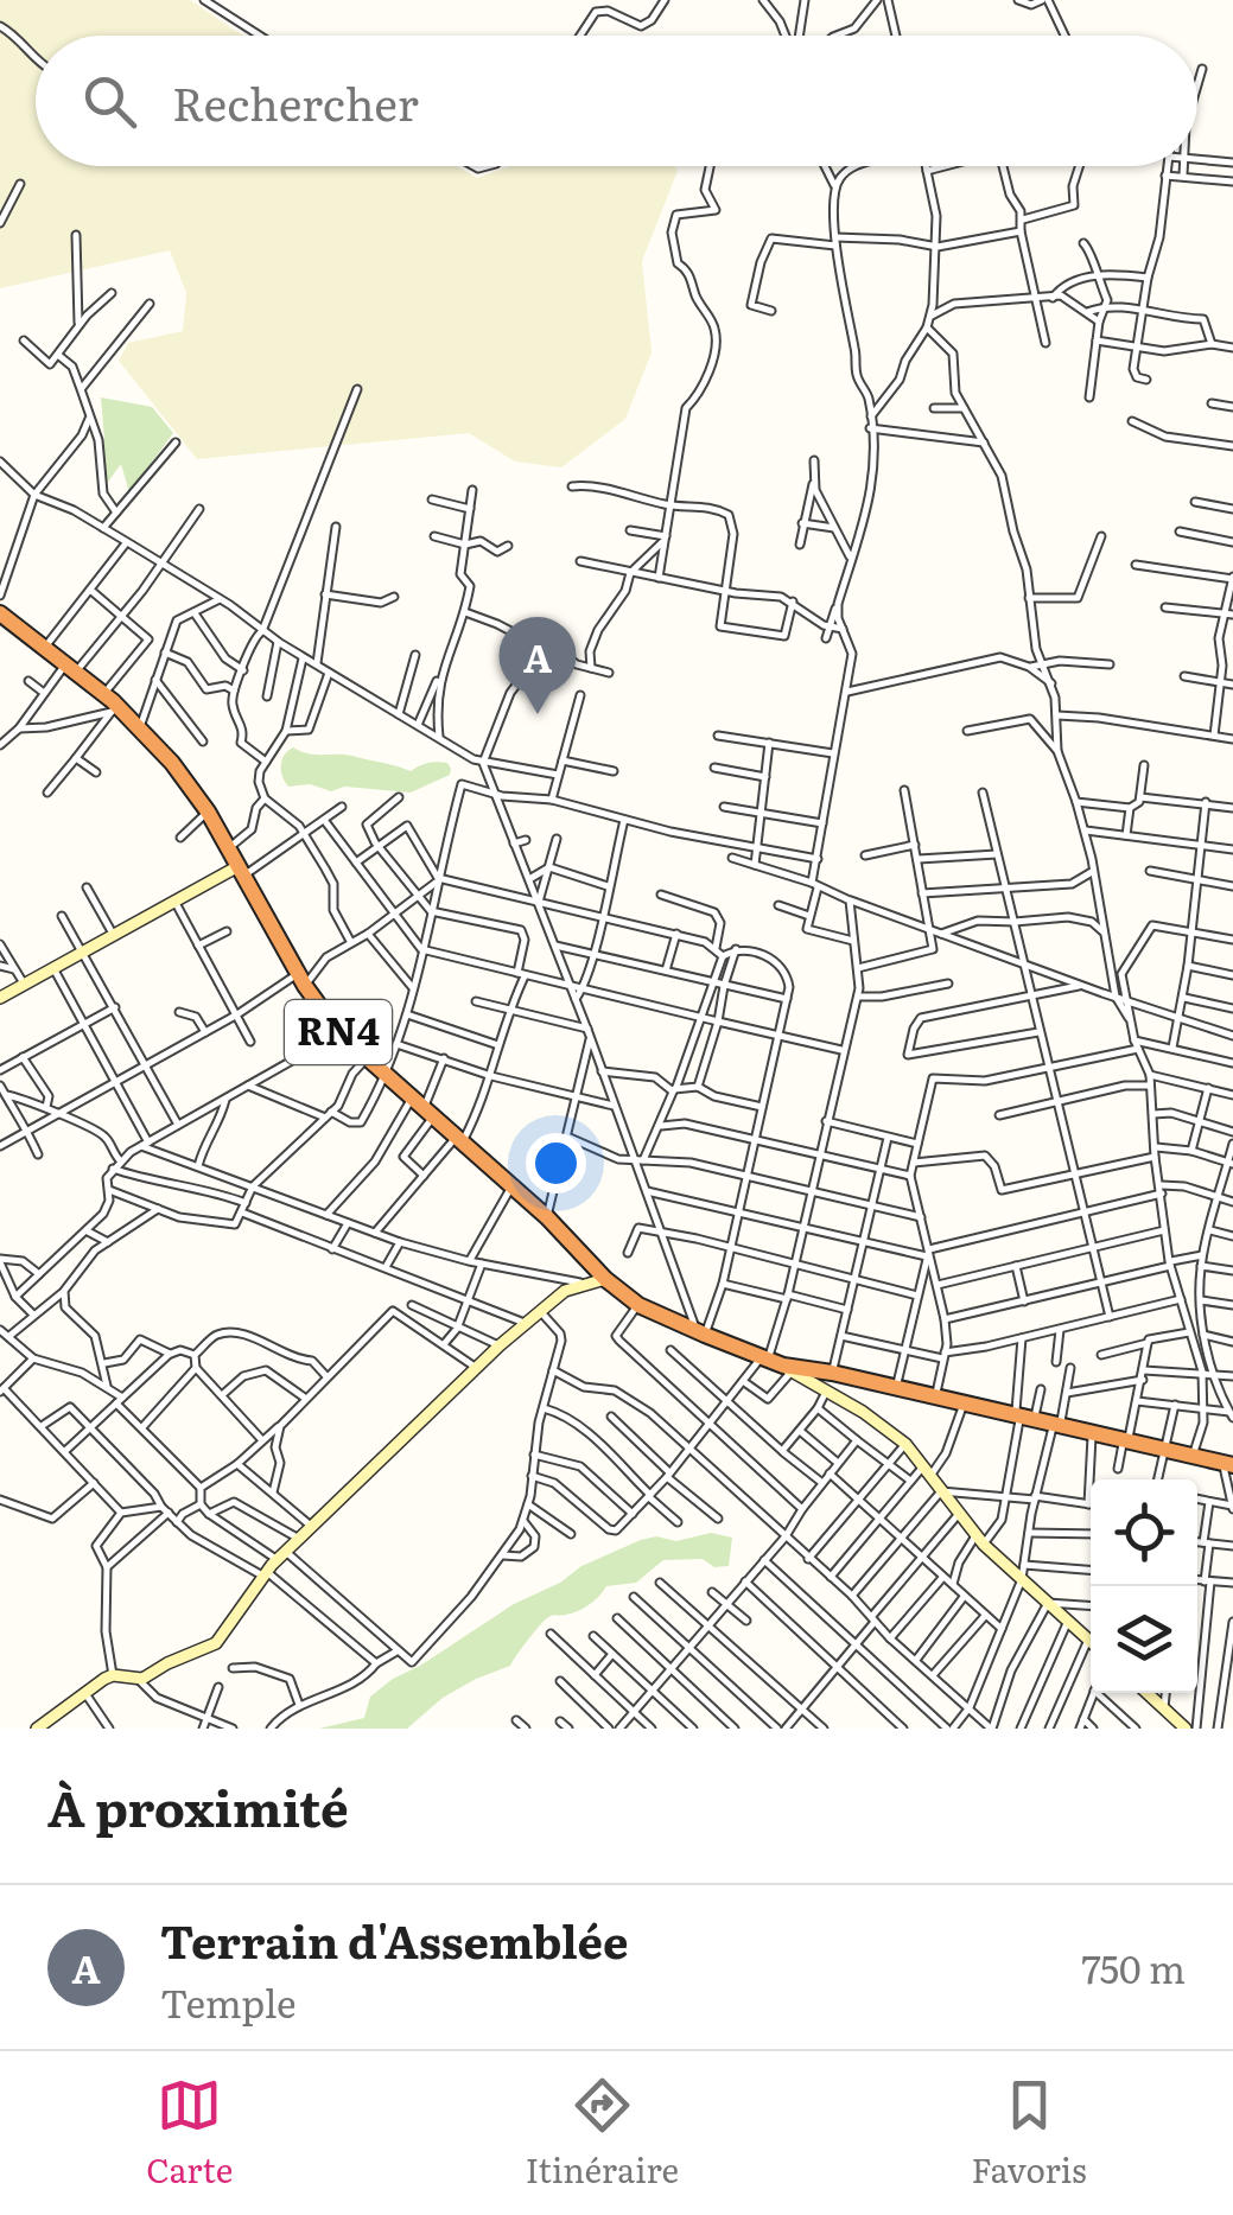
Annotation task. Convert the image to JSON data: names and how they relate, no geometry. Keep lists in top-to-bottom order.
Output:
{
  "streets": {
    "highway": ["RN4"]
  },
  "page": {
    "search": "Rechercher",
    "pins": "A",
    "heading": "À proximité",
    "list": [
      {
        "mark": "A",
        "name": "Terrain d'Assemblée",
        "note": "Temple",
        "value": "750 m"
      }
    ],
    "nav": ["Carte", "Itinéraire", "Favoris"]
  }
}
